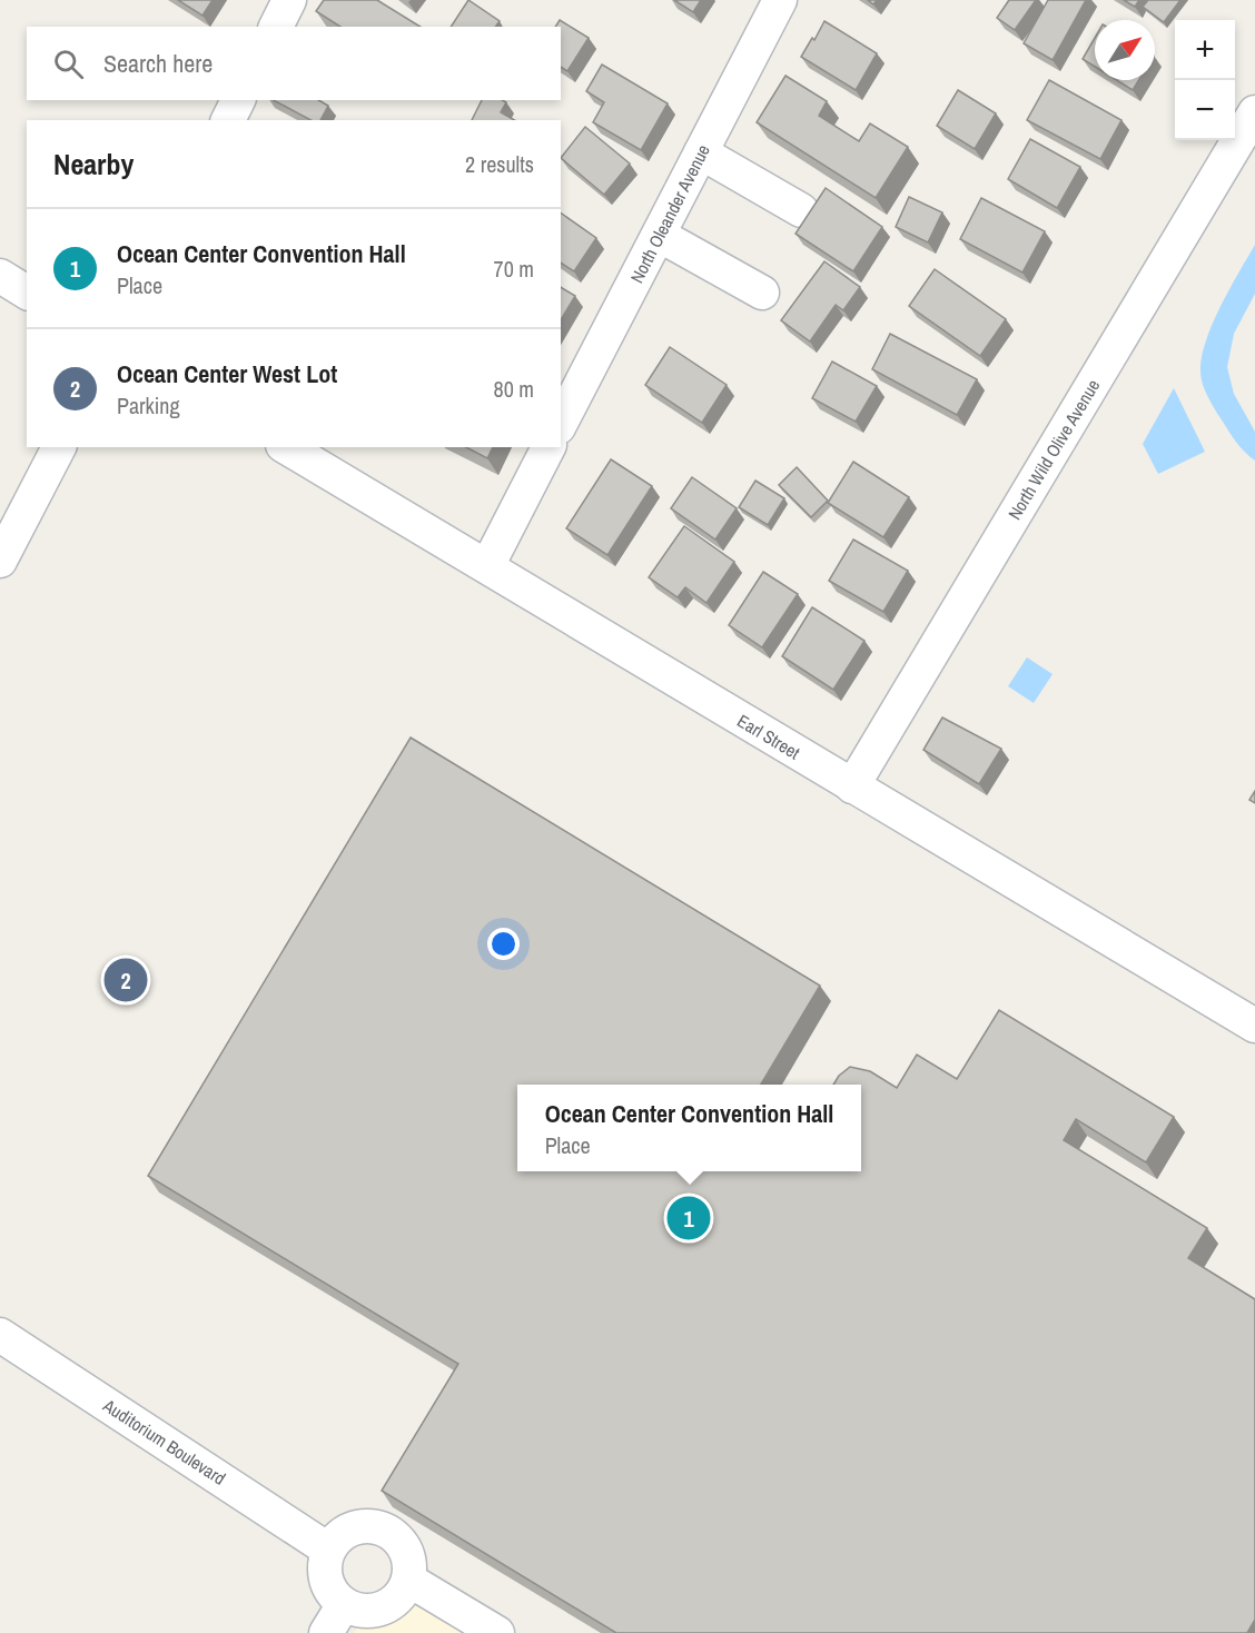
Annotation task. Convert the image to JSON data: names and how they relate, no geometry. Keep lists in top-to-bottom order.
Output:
{
  "streets": {
    "street": [
      "North Oleander Avenue",
      "North Wild Olive Avenue",
      "Earl Street",
      "Auditorium Boulevard"
    ]
  },
  "crossings": [
    ["North Wild Olive Avenue", "Earl Street"]
  ],
  "north": "top right",
  "page": {
    "map_buttons": ["+", "−"],
    "search": "Search here",
    "heading": ["Nearby", "2 results"],
    "list": [
      {
        "mark": "1",
        "name": "Ocean Center Convention Hall",
        "note": "Place",
        "value": "70 m"
      },
      {
        "mark": "2",
        "name": "Ocean Center West Lot",
        "note": "Parking",
        "value": "80 m"
      }
    ],
    "pins": ["2", "1"],
    "popup": ["Ocean Center Convention Hall", "Place"]
  }
}
